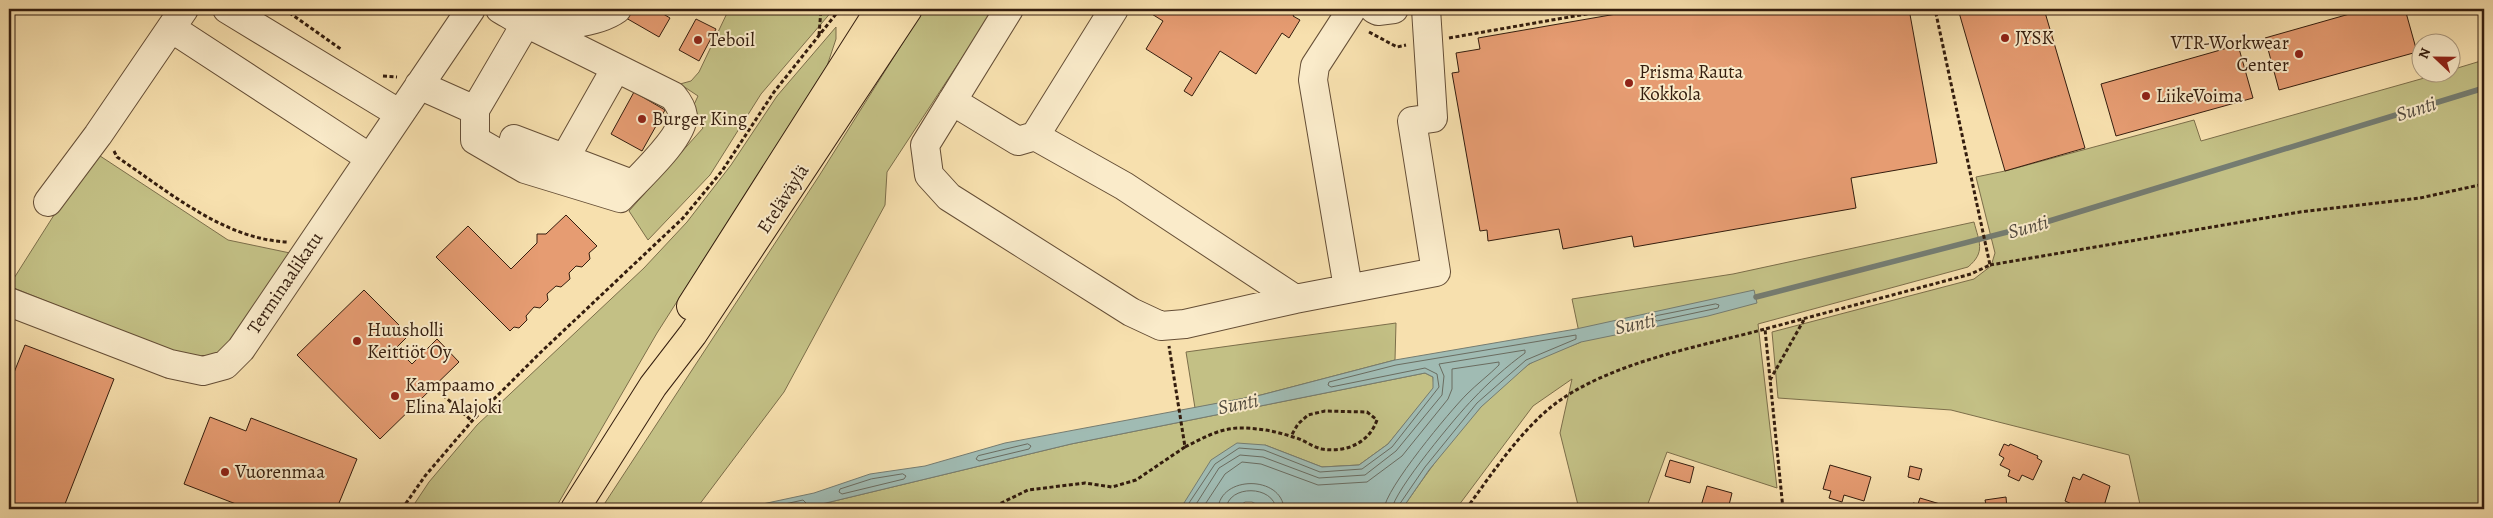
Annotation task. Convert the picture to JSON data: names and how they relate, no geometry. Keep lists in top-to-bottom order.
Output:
{
  "streets": {
    "highway": ["Eteläväylä"],
    "street": ["Terminaalikatu"]
  },
  "water": ["Sunti"],
  "places": [
    "JYSK",
    "Teboil",
    "VTR-Workwear Center",
    "Prisma Rauta Kokkola",
    "LiikeVoima",
    "Burger King",
    "Huusholli Keittiöt Oy",
    "Kampaamo Elina Alajoki",
    "Vuorenmaa"
  ],
  "north": "left"
}
